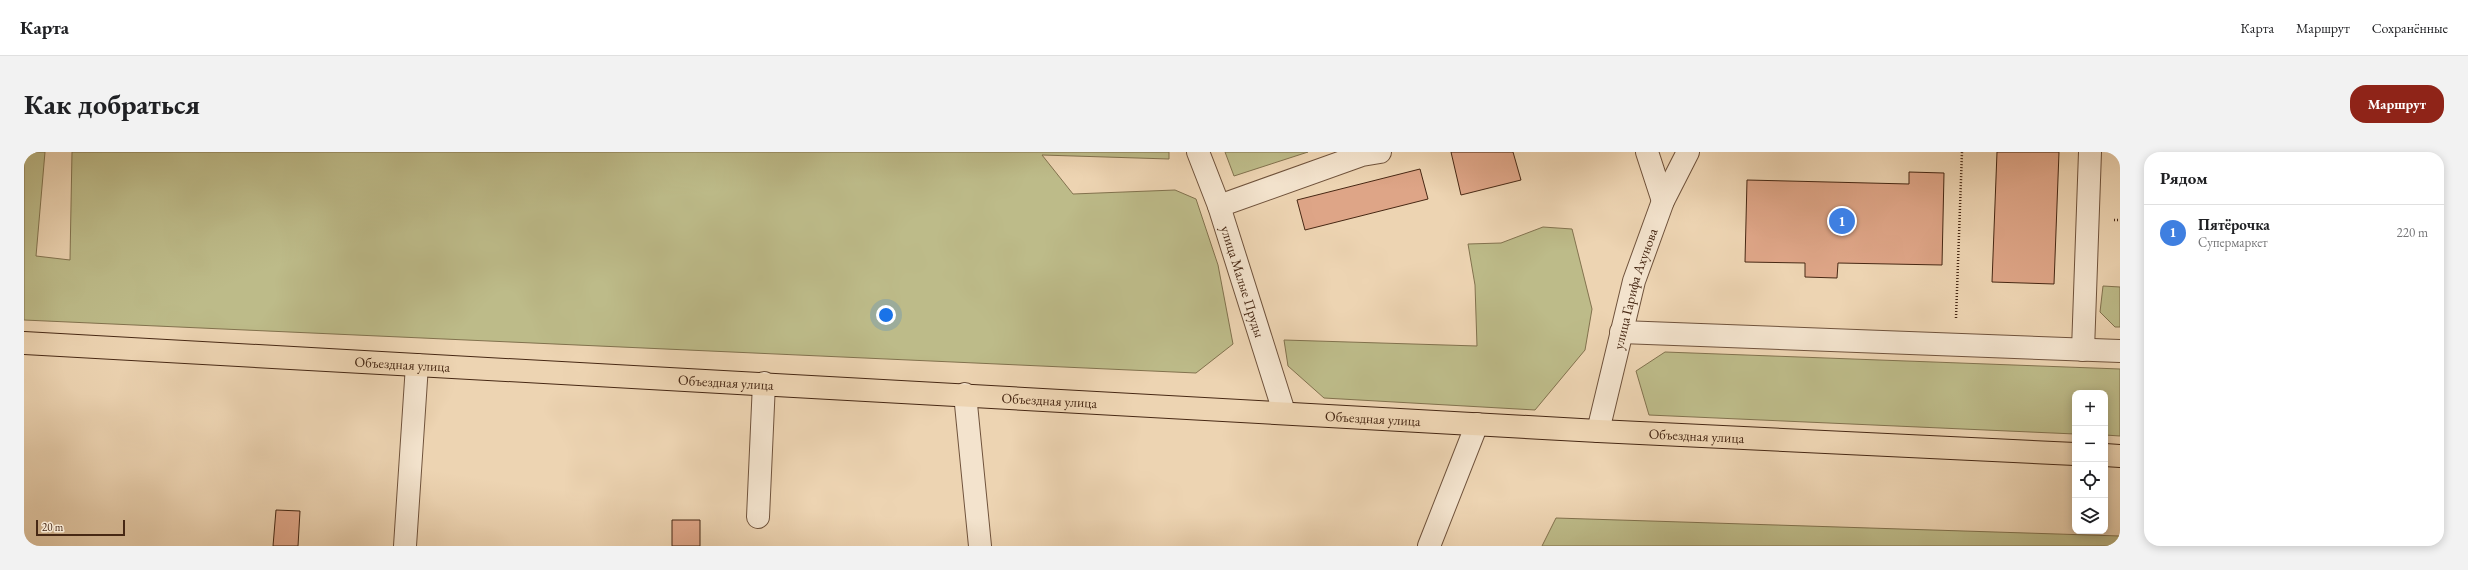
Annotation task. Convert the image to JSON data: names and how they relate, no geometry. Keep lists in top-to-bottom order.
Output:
{
  "streets": {
    "main road": ["Объездная улица"],
    "street": ["улица Малые Пруды", "улица Гарифа Ахунова"]
  },
  "crossings": [
    ["улица Малые Пруды", "Объездная улица"],
    ["улица Гарифа Ахунова", "Объездная улица"]
  ],
  "scale_bar": "20 m",
  "page": {
    "header": "Карта",
    "nav": ["Карта", "Маршрут", "Сохранённые"],
    "buttons": "Маршрут",
    "title": "Как добраться",
    "heading": "Рядом",
    "list": [
      {
        "mark": "1",
        "name": "Пятёрочка",
        "note": "Супермаркет",
        "value": "220 m"
      }
    ],
    "pins": "1",
    "map_buttons": ["+", "−"],
    "scale": "20 m"
  }
}
